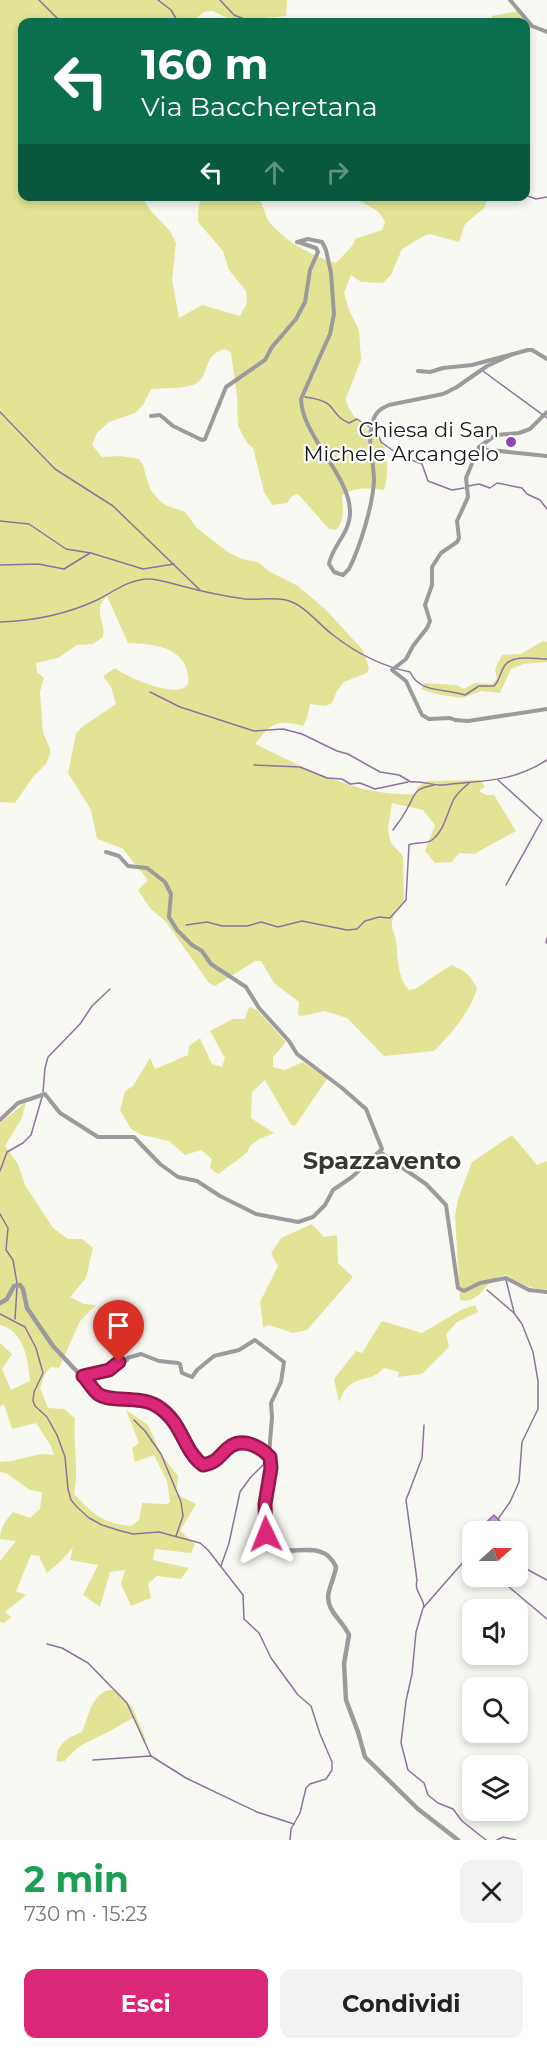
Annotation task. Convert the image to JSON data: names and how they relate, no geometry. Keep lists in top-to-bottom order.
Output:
{
  "districts": ["Spazzavento"],
  "places": ["Chiesa di San Michele Arcangelo"],
  "north": "right",
  "page": {
    "turn": ["160 m", "Via Baccheretana"],
    "heading": ["2 min", "730 m · 15:23"],
    "buttons": ["Esci", "Condividi"]
  }
}
